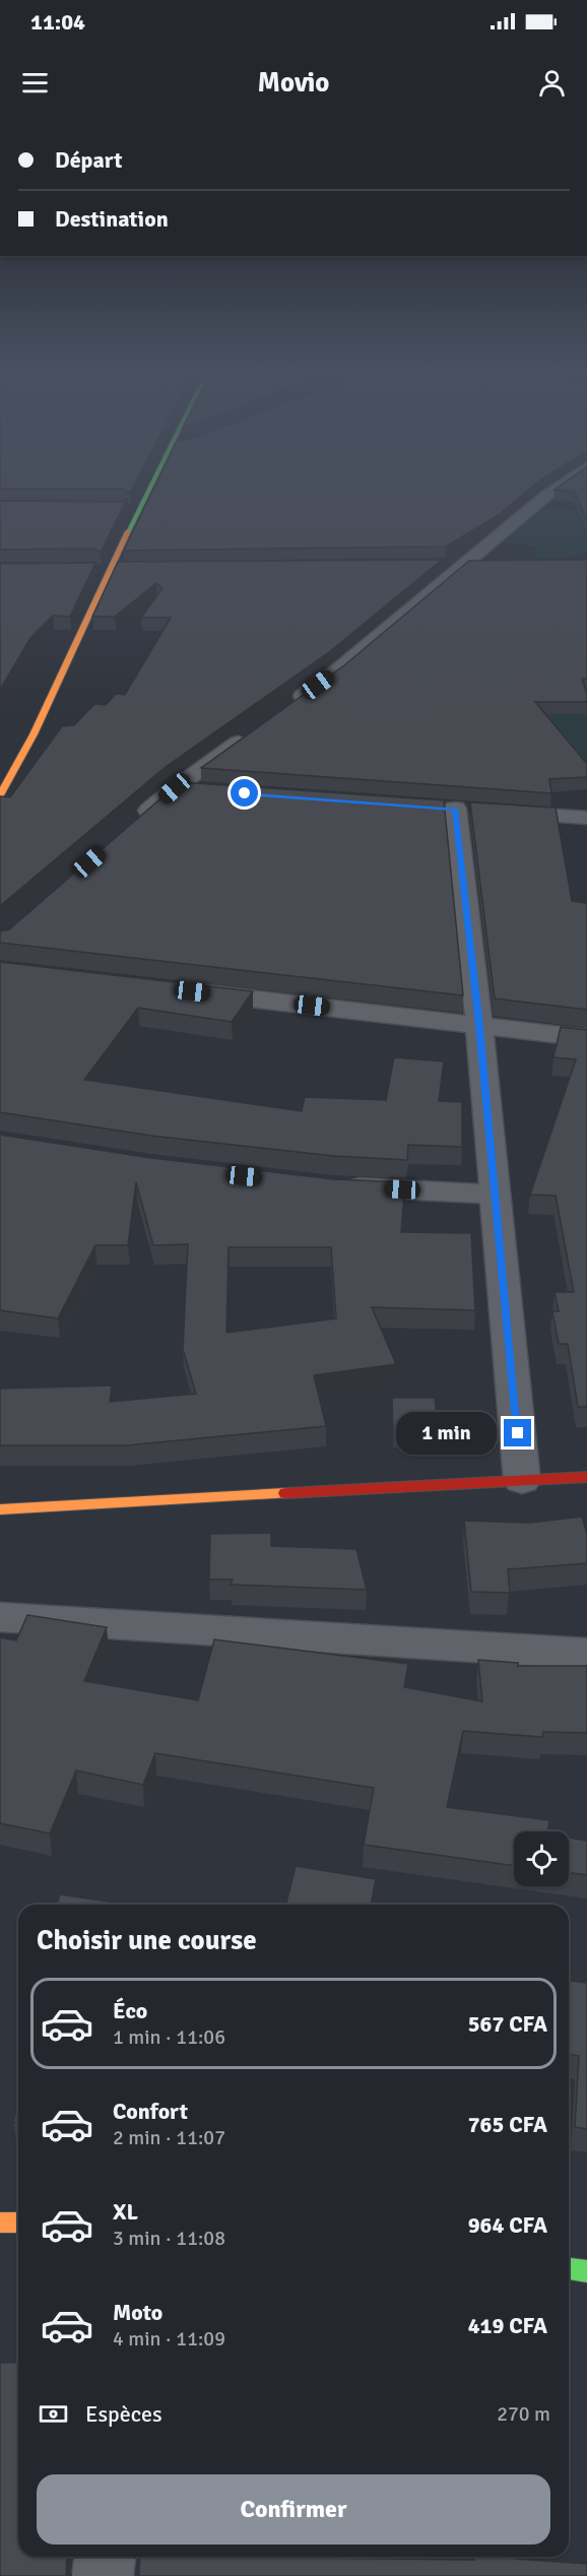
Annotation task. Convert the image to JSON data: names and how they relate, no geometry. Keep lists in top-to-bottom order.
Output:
{
  "page": {
    "status": "11:04",
    "header": "Movio",
    "banner": ["Départ", "Destination"],
    "bubble": "1 min",
    "heading": "Choisir une course",
    "list": [
      {
        "name": "Éco",
        "note": "1 min · 11:06",
        "value": "567 CFA"
      },
      {
        "name": "Confort",
        "note": "2 min · 11:07",
        "value": "765 CFA"
      },
      {
        "name": "XL",
        "note": "3 min · 11:08",
        "value": "964 CFA"
      },
      {
        "name": "Moto",
        "note": "4 min · 11:09",
        "value": "419 CFA"
      }
    ],
    "pay": ["Espèces", "270 m"],
    "buttons": "Confirmer"
  }
}
